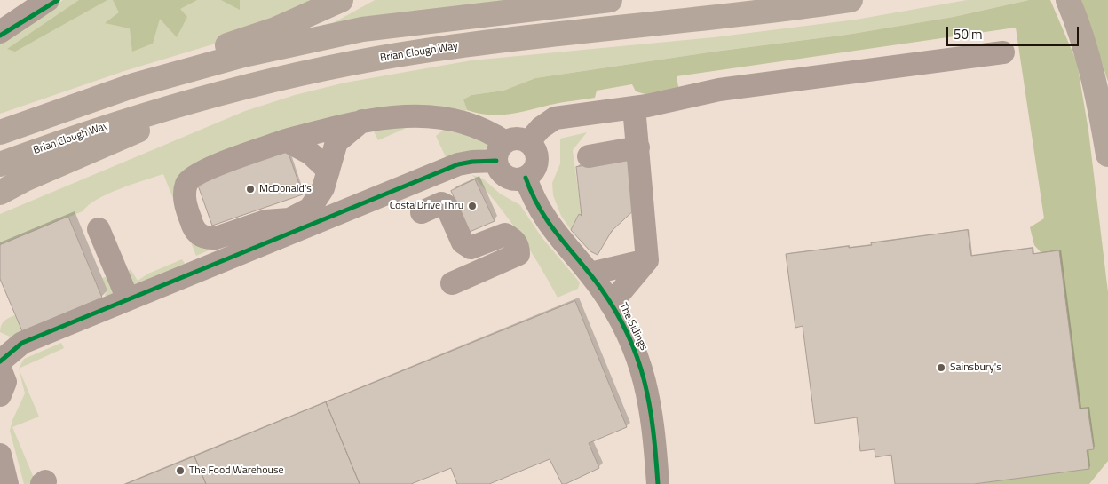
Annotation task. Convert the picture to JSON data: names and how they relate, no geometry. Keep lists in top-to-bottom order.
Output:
{
  "streets": {
    "highway": ["Brian Clough Way"],
    "street": ["The Sidings"]
  },
  "places": [
    "McDonald's",
    "Costa Drive Thru",
    "Sainsbury's",
    "The Food Warehouse"
  ],
  "scale_bar": "50 m"
}
